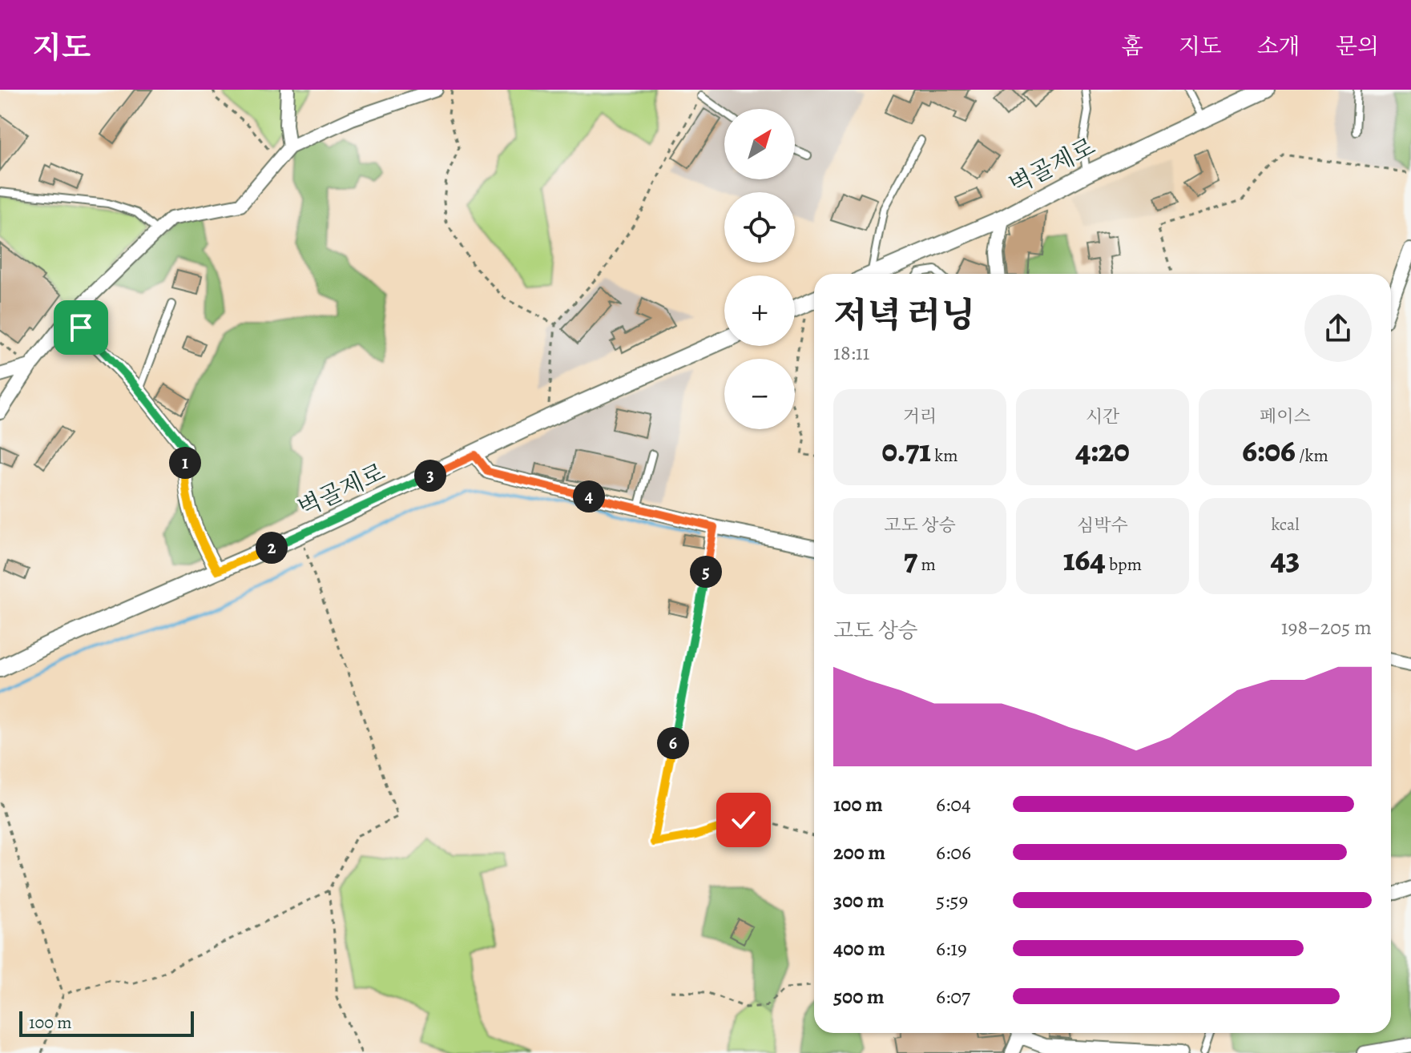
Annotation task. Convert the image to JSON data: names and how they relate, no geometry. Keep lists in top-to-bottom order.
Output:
{
  "streets": {
    "street": ["벽골제로"]
  },
  "scale_bar": "100 m",
  "north": "top right",
  "page": {
    "header": "지도",
    "nav": [
      "홈",
      "지도",
      "소개",
      "문의"
    ],
    "map_buttons": ["+", "−"],
    "heading": ["저녁 러닝", "18:11"],
    "stats": [
      ["거리", "0.71 km"],
      ["시간", "4:20"],
      ["페이스", "6:06 /km"],
      ["고도 상승", "7 m"],
      ["심박수", "164 bpm"],
      ["kcal", "43"]
    ],
    "pins": [
      "1",
      "3",
      "4",
      "2",
      "5",
      "6"
    ],
    "chart": ["고도 상승", "198–205 m"],
    "list": [
      {
        "name": "100 m",
        "note": "6:04"
      },
      {
        "name": "200 m",
        "note": "6:06"
      },
      {
        "name": "300 m",
        "note": "5:59"
      },
      {
        "name": "400 m",
        "note": "6:19"
      },
      {
        "name": "500 m",
        "note": "6:07"
      }
    ],
    "scale": "100 m"
  }
}
